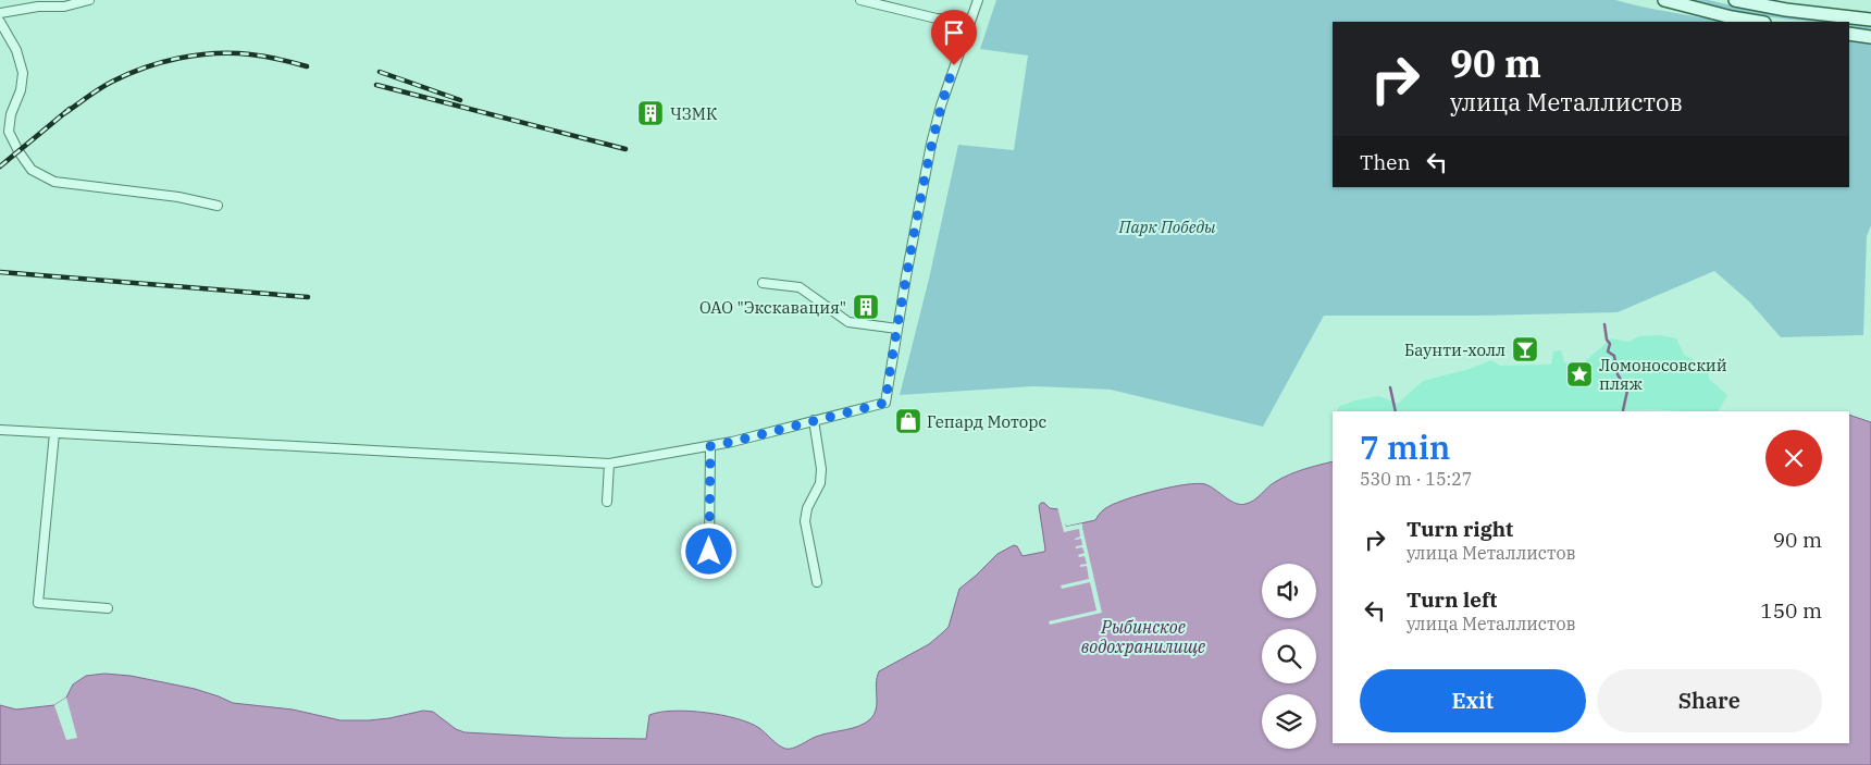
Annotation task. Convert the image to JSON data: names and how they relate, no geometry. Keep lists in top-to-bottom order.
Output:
{
  "water": ["Рыбинское водохранилище"],
  "parks": ["Парк Победы"],
  "places": {
    "building": ["ЧЗМК", "ОАО \"Экскавация\""],
    "bar": ["Баунти-холл"],
    "place": ["Ломоносовский пляж"],
    "shop": ["Гепард Моторс"]
  },
  "page": {
    "turn": ["90 m", "улица Металлистов"],
    "then": "Then",
    "heading": ["7 min", "530 m · 15:27"],
    "list": [
      {
        "name": "Turn right",
        "note": "улица Металлистов",
        "value": "90 m"
      },
      {
        "name": "Turn left",
        "note": "улица Металлистов",
        "value": "150 m"
      }
    ],
    "buttons": ["Exit", "Share"]
  }
}
